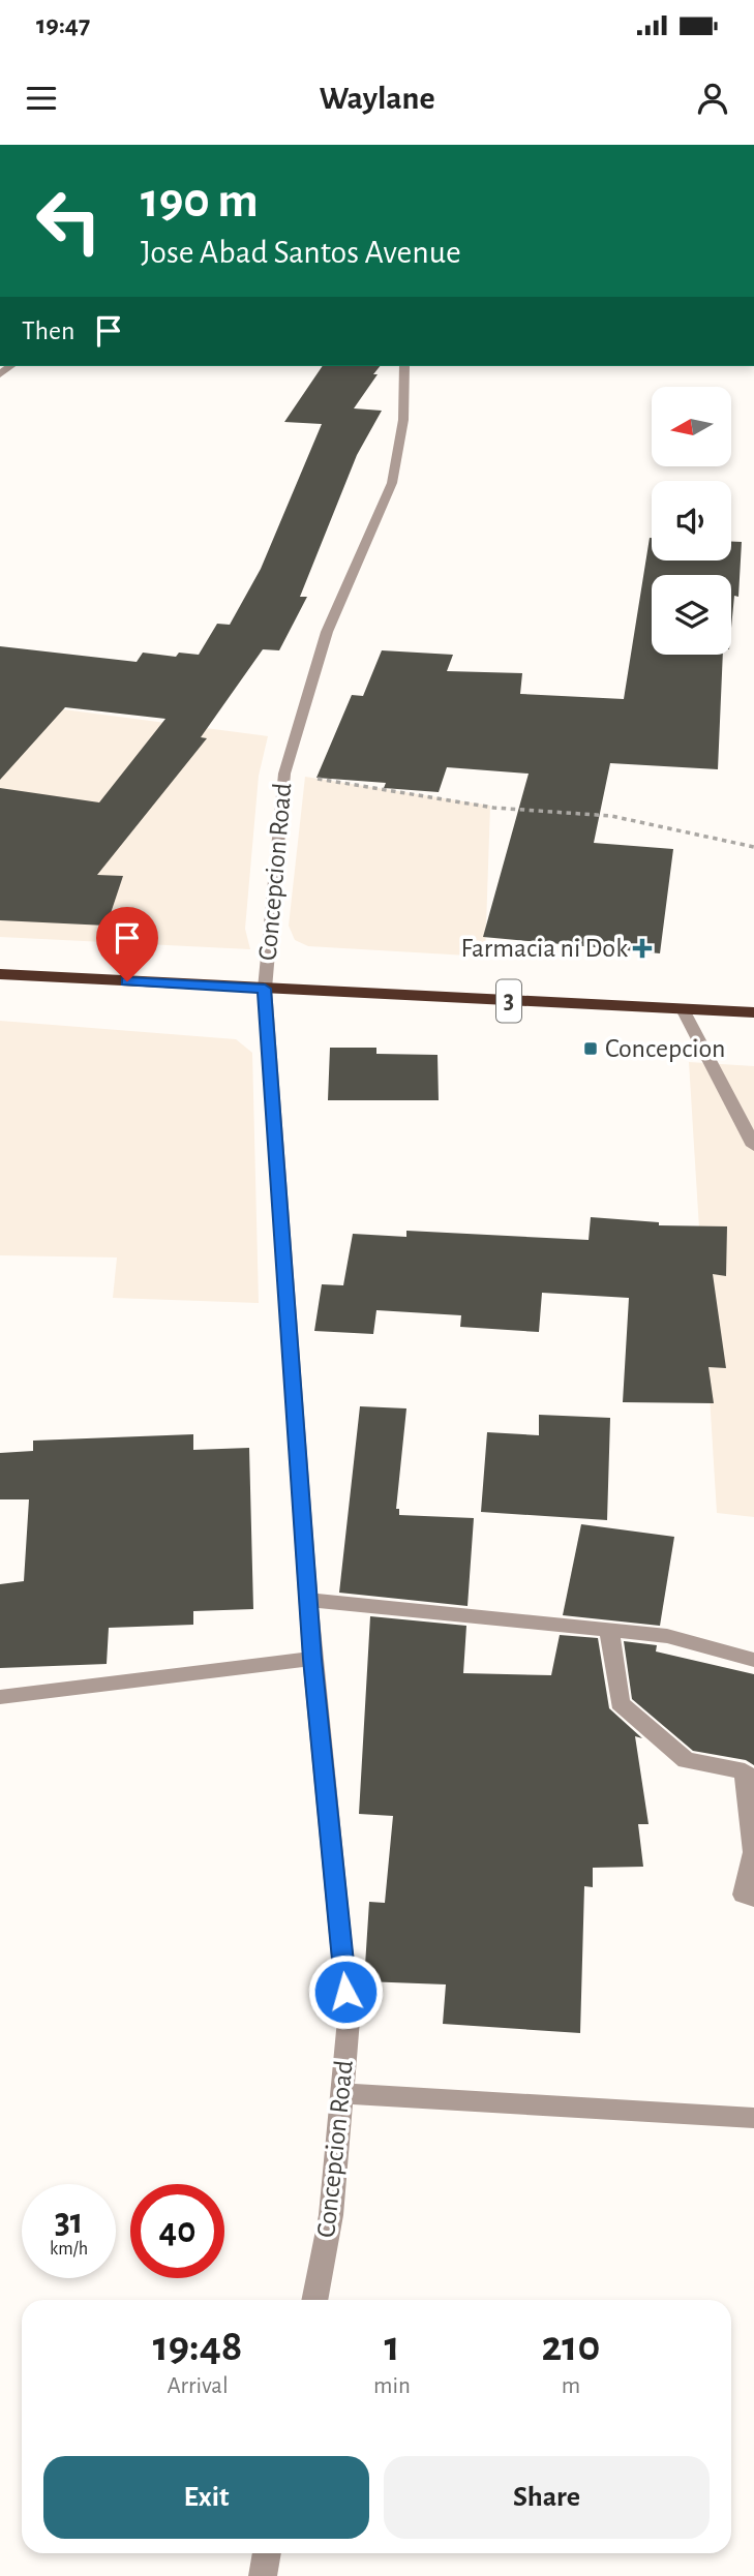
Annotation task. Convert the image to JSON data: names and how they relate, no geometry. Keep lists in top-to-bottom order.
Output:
{
  "streets": {
    "highway": ["3"],
    "street": ["Concepcion Road"]
  },
  "crossings": [
    ["Concepcion Road", "3"]
  ],
  "places": {
    "health": ["Farmacia ni Dok"],
    "transit": ["Concepcion"]
  },
  "north": "left",
  "page": {
    "status": "19:47",
    "header": "Waylane",
    "turn": ["190 m", "Jose Abad Santos Avenue"],
    "then": "Then",
    "speed": "31 km/h",
    "limit": "40",
    "eta": [
      "19:48",
      "Arrival",
      "1",
      "min",
      "210",
      "m"
    ],
    "buttons": ["Exit", "Share"]
  }
}
